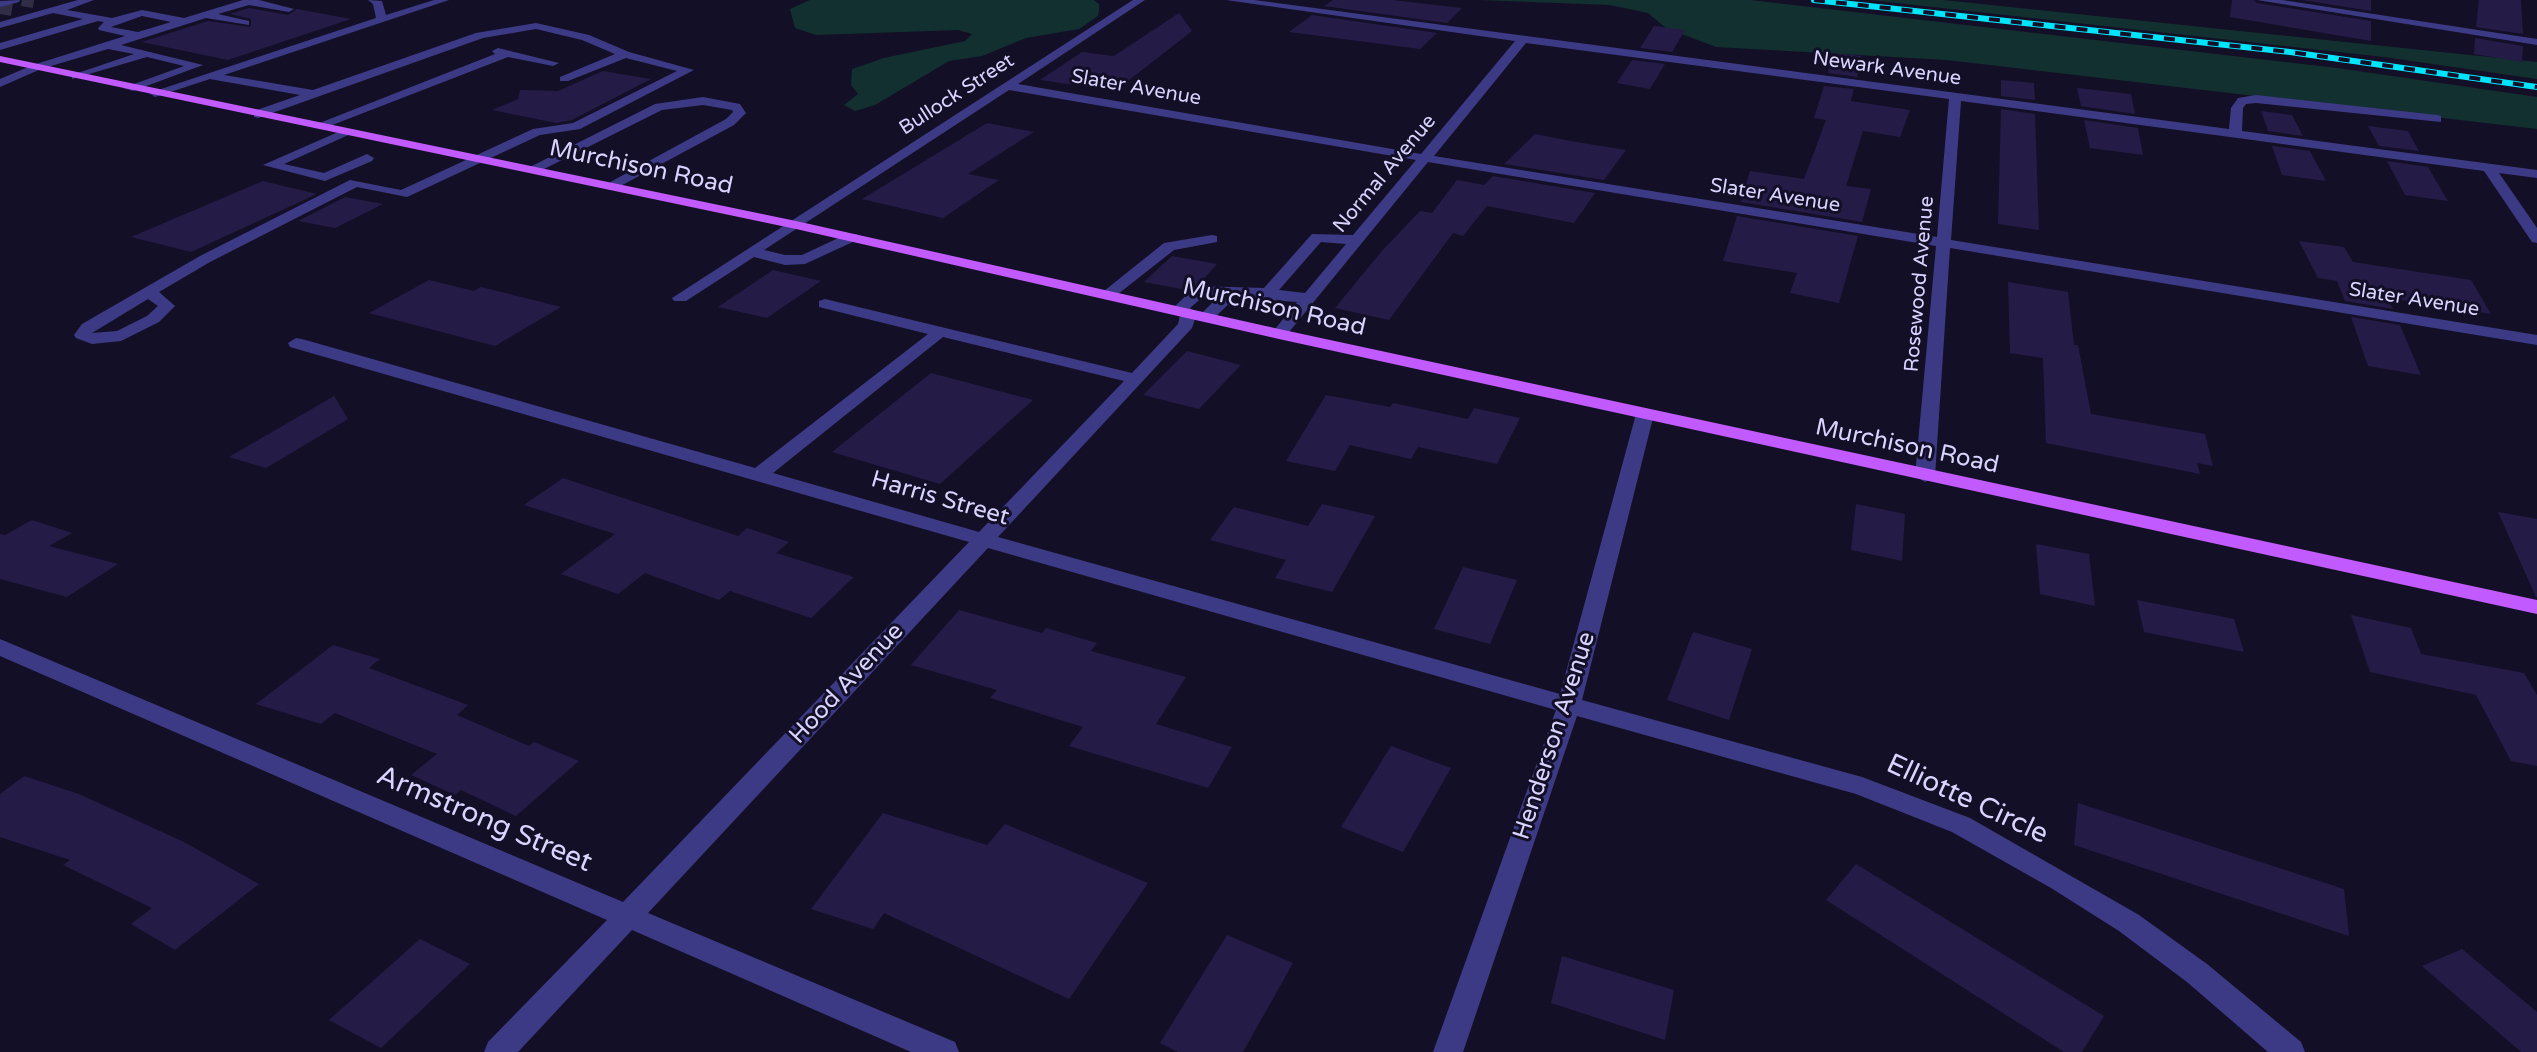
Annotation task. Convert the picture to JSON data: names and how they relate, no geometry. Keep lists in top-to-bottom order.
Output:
{
  "streets": {
    "main road": ["Murchison Road"],
    "street": [
      "Newark Avenue",
      "Slater Avenue",
      "Bullock Street",
      "Normal Avenue",
      "Rosewood Avenue",
      "Harris Street",
      "Hood Avenue",
      "Henderson Avenue",
      "Elliotte Circle",
      "Armstrong Street"
    ]
  },
  "crossings": [
    ["Newark Avenue", "Normal Avenue"],
    ["Newark Avenue", "Rosewood Avenue"],
    ["Slater Avenue", "Bullock Street"],
    ["Slater Avenue", "Normal Avenue"],
    ["Slater Avenue", "Rosewood Avenue"],
    ["Bullock Street", "Murchison Road"],
    ["Murchison Road", "Normal Avenue"],
    ["Murchison Road", "Rosewood Avenue"],
    ["Murchison Road", "Hood Avenue"],
    ["Murchison Road", "Henderson Avenue"],
    ["Harris Street", "Hood Avenue"],
    ["Harris Street", "Henderson Avenue"],
    ["Harris Street", "Elliotte Circle"],
    ["Hood Avenue", "Armstrong Street"],
    ["Henderson Avenue", "Elliotte Circle"]
  ]
}
